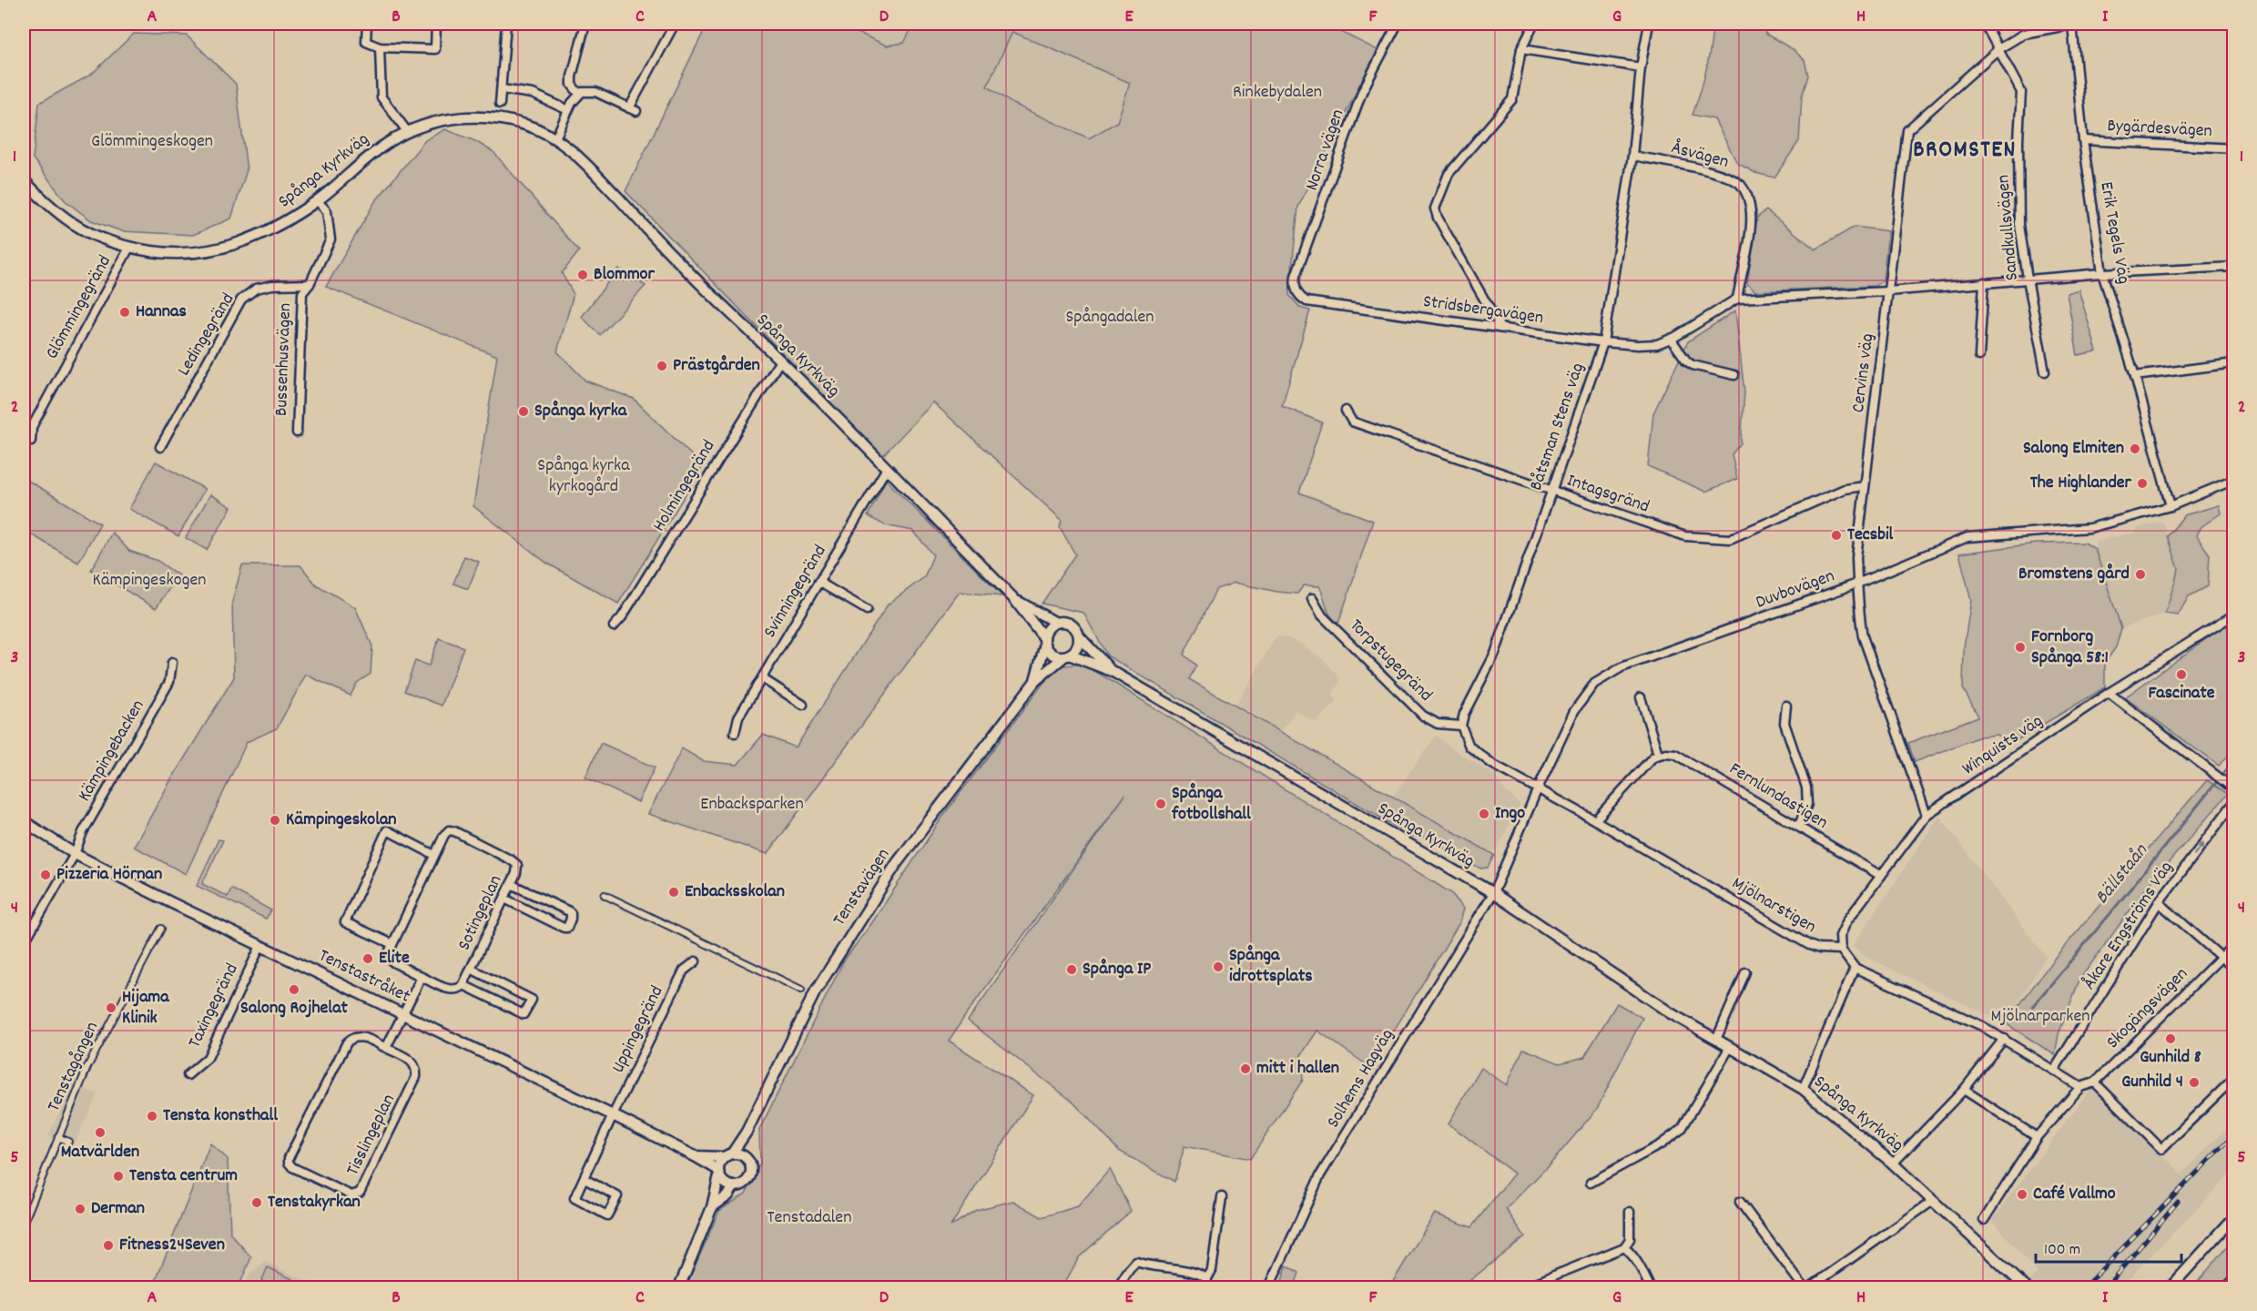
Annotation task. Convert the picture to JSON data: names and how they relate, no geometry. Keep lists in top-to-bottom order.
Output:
{
  "streets": {
    "street": [
      "Bygärdesvägen",
      "Norra vägen",
      "Åsvägen",
      "Spånga Kyrkväg",
      "Sandkullsvägen",
      "Erik Tegels Väg",
      "Glömmingegränd",
      "Stridsbergavägen",
      "Ledingegränd",
      "Bussenhusvägen",
      "Cervins väg",
      "Båtsman Stens väg",
      "Holmingegränd",
      "Intagsgränd",
      "Duvbovägen",
      "Svinningegränd",
      "Torpstugegränd",
      "Winquists väg",
      "Kämpingebacken",
      "Fernlundastigen",
      "Tenstavägen",
      "Mjölnarstigen",
      "Sotingeplan",
      "Åkare Engströms Väg",
      "Tenstastråket",
      "Taxingegränd",
      "Skogängsvägen",
      "Uppingegränd",
      "Tenstagången",
      "Solhems Hagväg",
      "Tisslingeplan"
    ]
  },
  "crossings": [
    ["Bygärdesvägen", "Erik Tegels Väg"],
    ["Norra vägen", "Stridsbergavägen"],
    ["Åsvägen", "Stridsbergavägen"],
    ["Åsvägen", "Båtsman Stens väg"],
    ["Spånga Kyrkväg", "Glömmingegränd"],
    ["Spånga Kyrkväg", "Bussenhusvägen"],
    ["Spånga Kyrkväg", "Holmingegränd"],
    ["Spånga Kyrkväg", "Duvbovägen"],
    ["Spånga Kyrkväg", "Svinningegränd"],
    ["Spånga Kyrkväg", "Tenstavägen"],
    ["Spånga Kyrkväg", "Solhems Hagväg"],
    ["Sandkullsvägen", "Stridsbergavägen"],
    ["Sandkullsvägen", "Cervins väg"],
    ["Erik Tegels Väg", "Stridsbergavägen"],
    ["Erik Tegels Väg", "Cervins väg"],
    ["Erik Tegels Väg", "Duvbovägen"],
    ["Stridsbergavägen", "Cervins väg"],
    ["Stridsbergavägen", "Båtsman Stens väg"],
    ["Ledingegränd", "Bussenhusvägen"],
    ["Cervins väg", "Intagsgränd"],
    ["Cervins väg", "Duvbovägen"],
    ["Cervins väg", "Winquists väg"],
    ["Båtsman Stens väg", "Intagsgränd"],
    ["Båtsman Stens väg", "Torpstugegränd"],
    ["Duvbovägen", "Mjölnarstigen"],
    ["Duvbovägen", "Solhems Hagväg"],
    ["Winquists väg", "Fernlundastigen"],
    ["Winquists väg", "Mjölnarstigen"],
    ["Kämpingebacken", "Tenstastråket"],
    ["Tenstavägen", "Tenstastråket"],
    ["Tenstastråket", "Taxingegränd"],
    ["Tenstastråket", "Uppingegränd"]
  ],
  "one_way": ["Åkare Engströms Väg"],
  "districts": ["BROMSTEN"],
  "water": ["Bällstaån"],
  "parks": [
    "Rinkebydalen",
    "Glömmingeskogen",
    "Spångadalen",
    "Spånga kyrka kyrkogård",
    "Kämpingeskogen",
    "Enbacksparken",
    "Mjölnarparken",
    "Tenstadalen"
  ],
  "places": [
    "Blommor",
    "Hannas",
    "Prästgården",
    "Spånga kyrka",
    "Salong Elmiten",
    "The Highlander",
    "Tecsbil",
    "Bromstens gård",
    "Fornborg Spånga 58:1",
    "Fascinate",
    "Spånga fotbollshall",
    "Ingo",
    "Kämpingeskolan",
    "Pizzeria Hörnan",
    "Enbacksskolan",
    "Elite",
    "Spånga idrottsplats",
    "Spånga IP",
    "Salong Rojhelat",
    "Hijama Klinik",
    "Gunhild 8",
    "mitt i hallen",
    "Gunhild 4",
    "Tensta konsthall",
    "Matvärlden",
    "Tensta centrum",
    "Café Vallmo",
    "Tenstakyrkan",
    "Derman",
    "Fitness24Seven"
  ],
  "scale_bar": "100 m",
  "grid": {
    "columns": [
      "A",
      "B",
      "C",
      "D",
      "E",
      "F",
      "G",
      "H",
      "I"
    ],
    "rows": [
      "1",
      "2",
      "3",
      "4",
      "5"
    ]
  }
}
